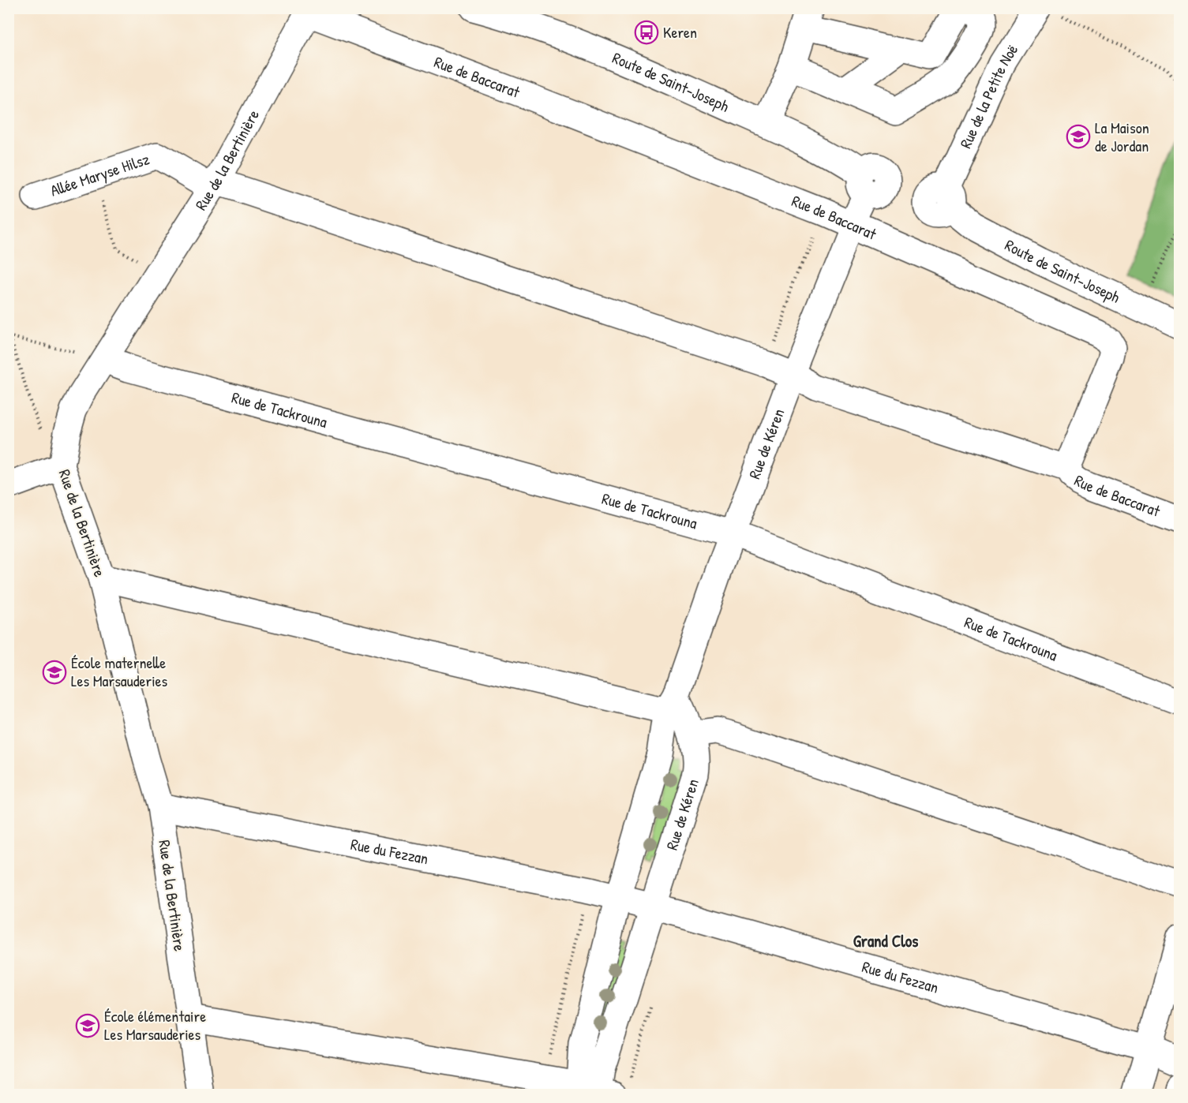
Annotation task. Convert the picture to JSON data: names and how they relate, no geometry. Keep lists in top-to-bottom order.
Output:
{
  "streets": {
    "street": [
      "Rue de Baccarat",
      "Route de Saint-Joseph",
      "Rue de la Petite Noë",
      "Rue de la Bertinière",
      "Allée Maryse Hilsz",
      "Rue de Tackrouna",
      "Rue de Kéren",
      "Rue du Fezzan"
    ]
  },
  "crossings": [
    ["Rue de Baccarat", "Rue de la Bertinière"],
    ["Rue de Baccarat", "Allée Maryse Hilsz"],
    ["Rue de Baccarat", "Rue de Kéren"],
    ["Route de Saint-Joseph", "Rue de la Petite Noë"],
    ["Route de Saint-Joseph", "Rue de Kéren"],
    ["Rue de la Bertinière", "Allée Maryse Hilsz"],
    ["Rue de la Bertinière", "Rue de Tackrouna"],
    ["Rue de la Bertinière", "Rue du Fezzan"],
    ["Allée Maryse Hilsz", "Rue de Kéren"],
    ["Rue de Tackrouna", "Rue de Kéren"],
    ["Rue de Kéren", "Rue du Fezzan"]
  ],
  "districts": ["Grand Clos"],
  "places": {
    "bus stop": ["Keren"],
    "school or university": ["La Maison de Jordan", "École maternelle Les Marsauderies", "École élémentaire Les Marsauderies"]
  }
}
